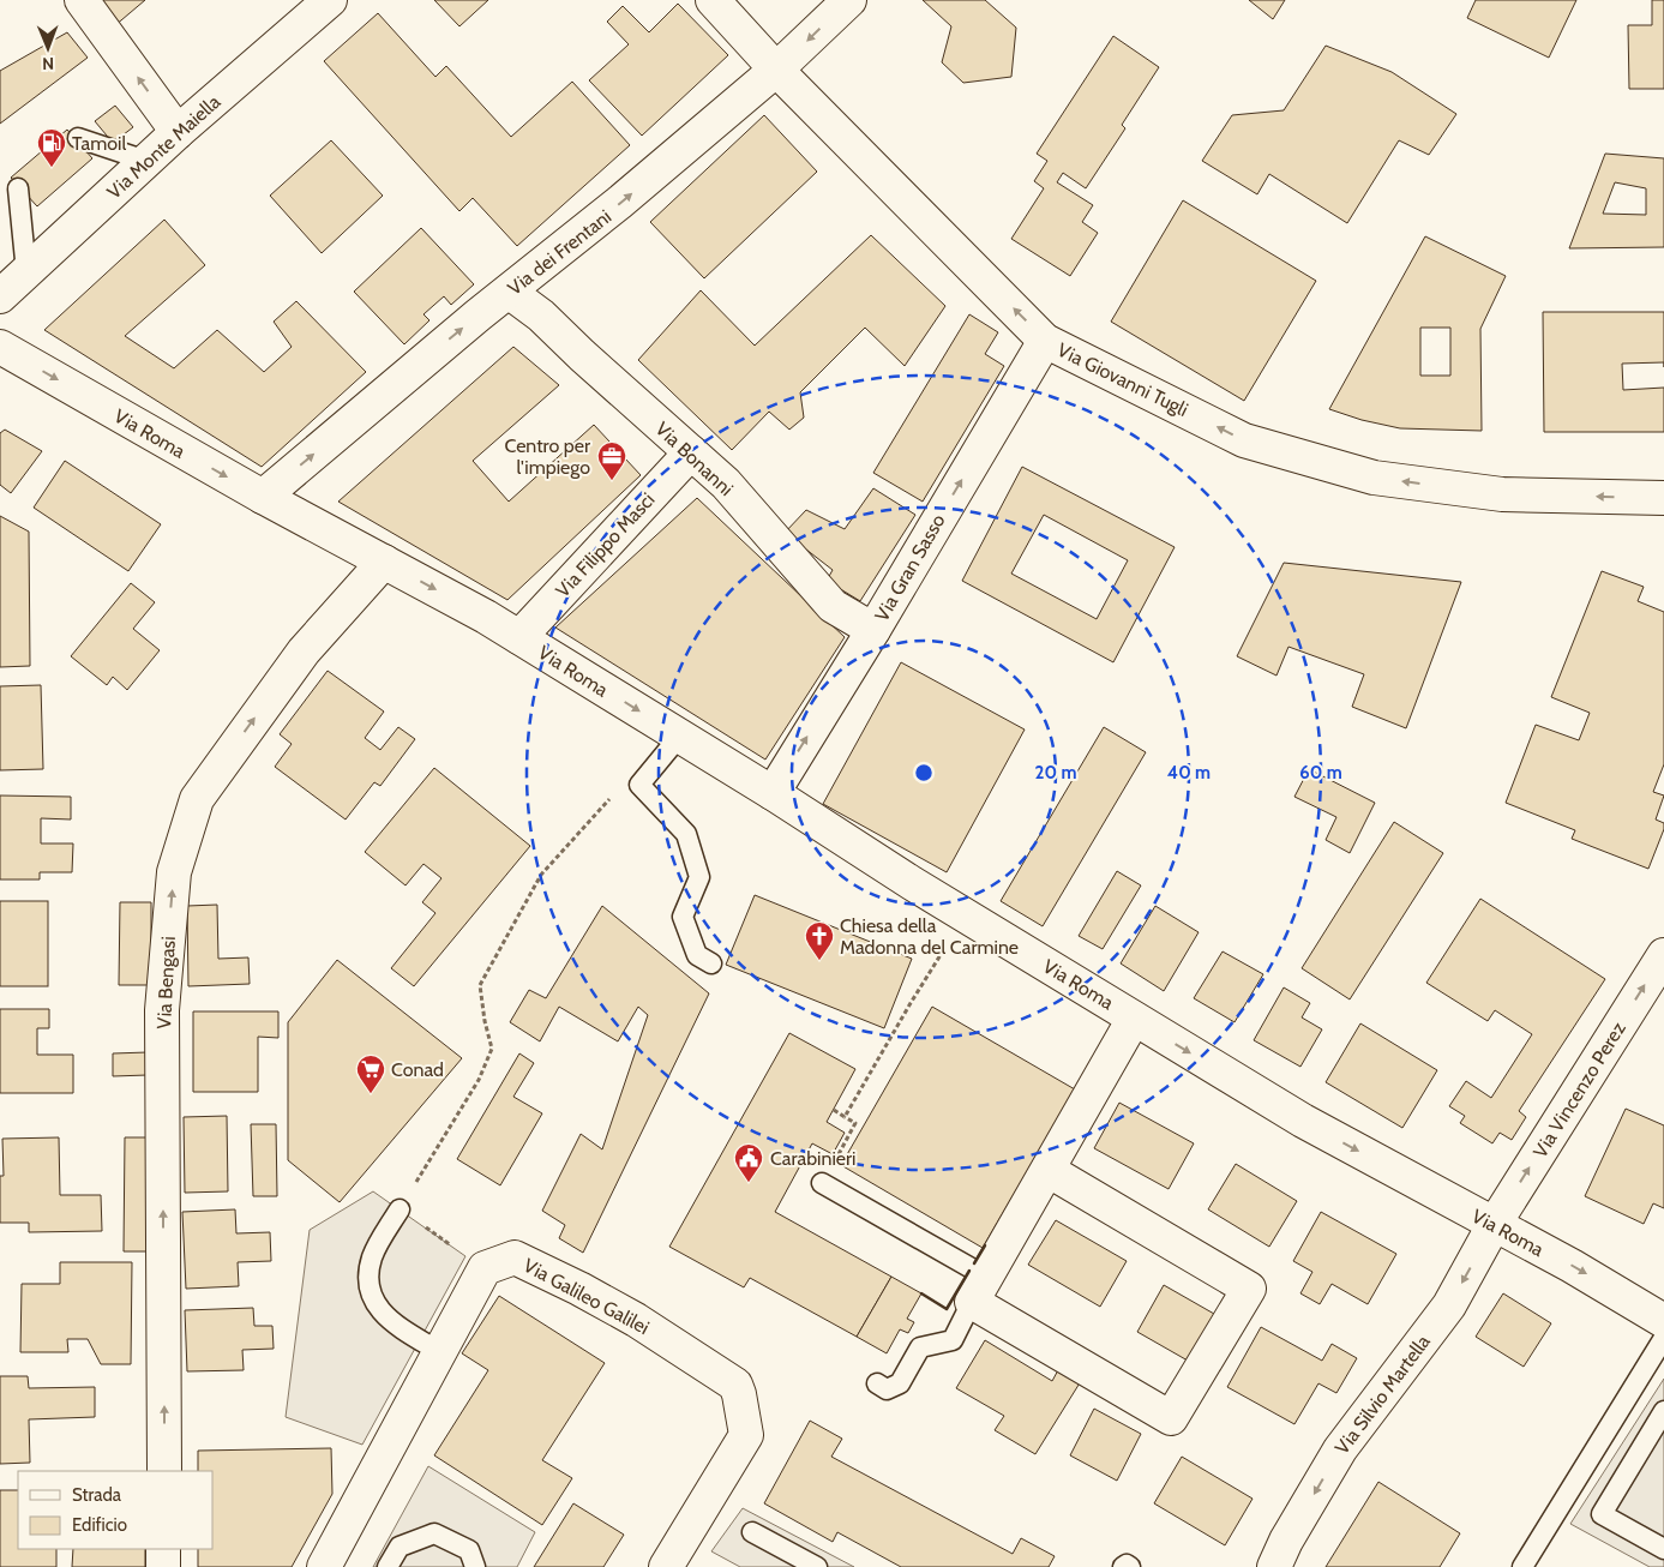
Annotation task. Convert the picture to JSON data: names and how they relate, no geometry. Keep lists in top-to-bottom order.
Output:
{
  "streets": {
    "street": [
      "Via Monte Maiella",
      "Via dei Frentani",
      "Via Giovanni Tugli",
      "Via Roma",
      "Via Bonanni",
      "Via Filippo Masci",
      "Via Gran Sasso",
      "Via Bengasi",
      "Via Vincenzo Perez",
      "Via Galileo Galilei",
      "Via Silvio Martella"
    ]
  },
  "crossings": [
    ["Via dei Frentani", "Via Giovanni Tugli"],
    ["Via dei Frentani", "Via Roma"],
    ["Via dei Frentani", "Via Bonanni"],
    ["Via Giovanni Tugli", "Via Gran Sasso"],
    ["Via Roma", "Via Filippo Masci"],
    ["Via Roma", "Via Gran Sasso"],
    ["Via Roma", "Via Bengasi"],
    ["Via Roma", "Via Vincenzo Perez"],
    ["Via Roma", "Via Silvio Martella"],
    ["Via Bonanni", "Via Filippo Masci"],
    ["Via Bonanni", "Via Gran Sasso"],
    ["Via Vincenzo Perez", "Via Silvio Martella"]
  ],
  "one_way": [
    "Via Giovanni Tugli",
    "Via Roma",
    "Via Gran Sasso",
    "Via Bengasi",
    "Via Vincenzo Perez",
    "Via Silvio Martella"
  ],
  "places": {
    "fuel station": ["Tamoil"],
    "office": ["Centro per l'impiego"],
    "church": ["Chiesa della Madonna del Carmine"],
    "supermarket": ["Conad"],
    "public building": ["Carabinieri"]
  },
  "legend": ["Strada", "Edificio"],
  "north": "bottom",
  "rings": ["20 m", "40 m", "60 m"]
}
